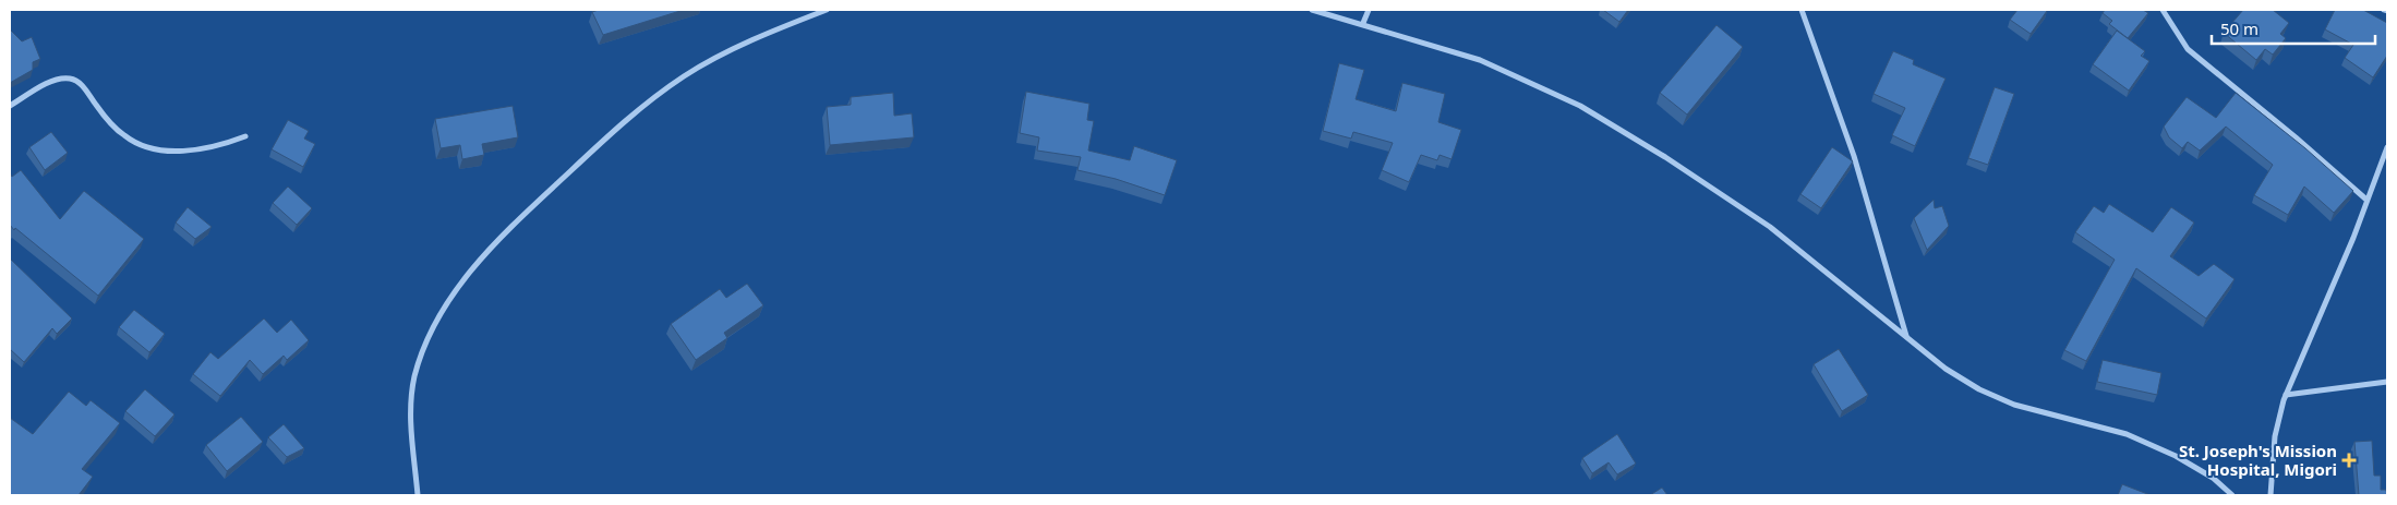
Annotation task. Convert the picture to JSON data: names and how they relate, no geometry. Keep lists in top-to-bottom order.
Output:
{
  "places": {
    "health": ["St. Joseph's Mission Hospital, Migori"]
  },
  "scale_bar": "50 m"
}
